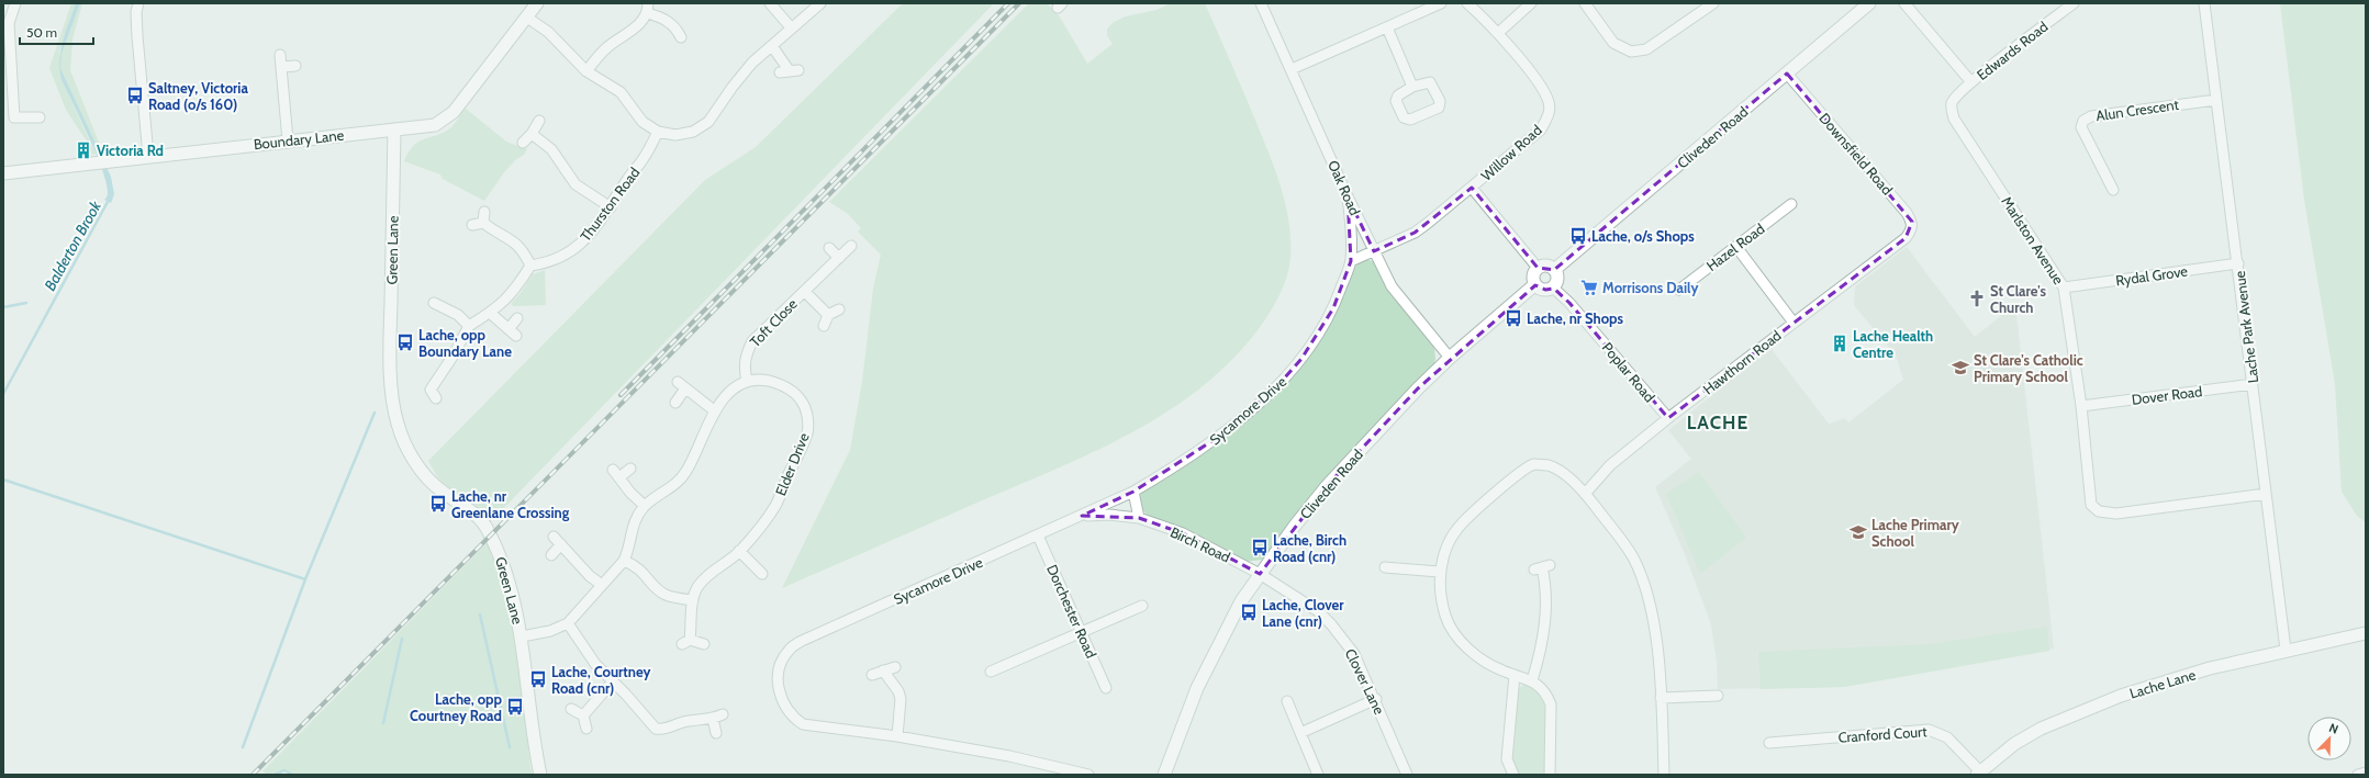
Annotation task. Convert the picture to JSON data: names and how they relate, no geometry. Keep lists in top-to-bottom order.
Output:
{
  "streets": {
    "street": [
      "Edwards Road",
      "Alun Crescent",
      "Cliveden Road",
      "Boundary Lane",
      "Willow Road",
      "Downsfield Road",
      "Oak Road",
      "Thurston Road",
      "Marlston Avenue",
      "Hazel Road",
      "Green Lane",
      "Rydal Grove",
      "Toft Close",
      "Lache Park Avenue",
      "Hawthorn Road",
      "Poplar Road",
      "Dover Road",
      "Sycamore Drive",
      "Elder Drive",
      "Birch Road",
      "Dorchester Road",
      "Clover Lane",
      "Lache Lane",
      "Cranford Court"
    ]
  },
  "crossings": [
    ["Edwards Road", "Marlston Avenue"],
    ["Alun Crescent", "Lache Park Avenue"],
    ["Cliveden Road", "Downsfield Road"],
    ["Cliveden Road", "Oak Road"],
    ["Cliveden Road", "Poplar Road"],
    ["Cliveden Road", "Birch Road"],
    ["Cliveden Road", "Clover Lane"],
    ["Boundary Lane", "Green Lane"],
    ["Willow Road", "Oak Road"],
    ["Downsfield Road", "Hawthorn Road"],
    ["Oak Road", "Sycamore Drive"],
    ["Marlston Avenue", "Rydal Grove"],
    ["Marlston Avenue", "Lache Park Avenue"],
    ["Marlston Avenue", "Dover Road"],
    ["Rydal Grove", "Lache Park Avenue"],
    ["Toft Close", "Elder Drive"],
    ["Lache Park Avenue", "Dover Road"],
    ["Lache Park Avenue", "Lache Lane"],
    ["Hawthorn Road", "Poplar Road"],
    ["Sycamore Drive", "Birch Road"],
    ["Sycamore Drive", "Dorchester Road"],
    ["Birch Road", "Clover Lane"],
    ["Lache Lane", "Cranford Court"]
  ],
  "districts": ["LACHE"],
  "water": ["Balderton Brook"],
  "places": {
    "bus stop": [
      "Saltney, Victoria Road (o/s 160)",
      "Lache, o/s Shops",
      "Lache, nr Shops",
      "Lache, opp Boundary Lane",
      "Lache, nr Greenlane Crossing",
      "Lache, Birch Road (cnr)",
      "Lache, Clover Lane (cnr)",
      "Lache, Courtney Road (cnr)",
      "Lache, opp Courtney Road"
    ],
    "building": ["Victoria Rd", "Lache Health Centre"],
    "supermarket": ["Morrisons Daily"],
    "church": ["St Clare's Church"],
    "school or university": ["St Clare's Catholic Primary School", "Lache Primary School"]
  },
  "scale_bar": "50 m",
  "north": "top right"
}
